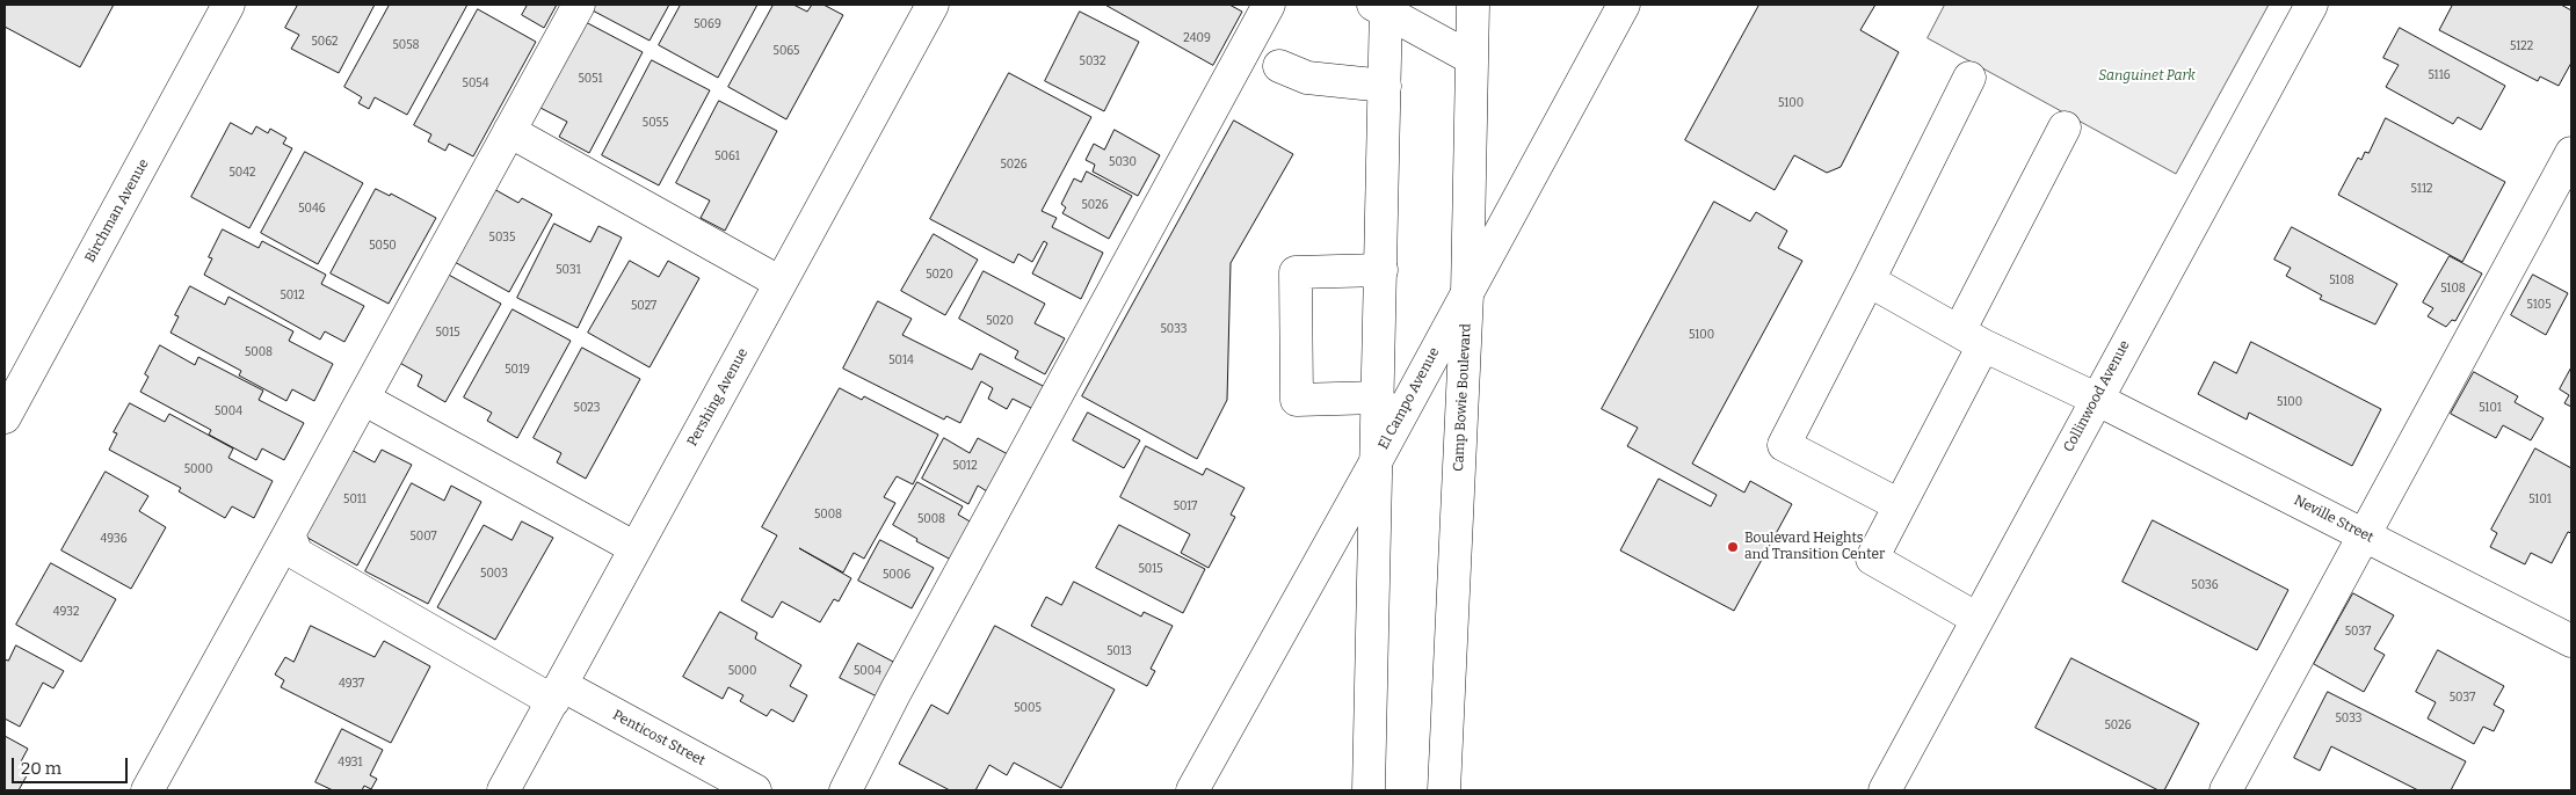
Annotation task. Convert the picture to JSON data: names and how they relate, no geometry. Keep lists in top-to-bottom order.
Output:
{
  "streets": {
    "street": [
      "Birchman Avenue",
      "Collinwood Avenue",
      "Pershing Avenue",
      "Camp Bowie Boulevard",
      "El Campo Avenue",
      "Neville Street",
      "Penticost Street"
    ]
  },
  "crossings": [
    ["Collinwood Avenue", "Neville Street"],
    ["Pershing Avenue", "Penticost Street"],
    ["Camp Bowie Boulevard", "El Campo Avenue"]
  ],
  "parks": ["Sanguinet Park"],
  "places": ["Boulevard Heights and Transition Center"],
  "house_numbers": [
    "5069",
    "2409",
    "5062",
    "5058",
    "5122",
    "5065",
    "5032",
    "5116",
    "5051",
    "5054",
    "5100",
    "5055",
    "5061",
    "5030",
    "5026",
    "5042",
    "5112",
    "5026",
    "5046",
    "5035",
    "5050",
    "5031",
    "5020",
    "5108",
    "5108",
    "5012",
    "5105",
    "5027",
    "5020",
    "5033",
    "5015",
    "5100",
    "5008",
    "5014",
    "5019",
    "5100",
    "5023",
    "5101",
    "5004",
    "5012",
    "5000",
    "5011",
    "5101",
    "5017",
    "5008",
    "5008",
    "5007",
    "4936",
    "5015",
    "5003",
    "5006",
    "5036",
    "4932",
    "5037",
    "5013",
    "5000",
    "5004",
    "4937",
    "5037",
    "5005",
    "5033",
    "5026",
    "4931"
  ],
  "scale_bar": "20 m"
}
